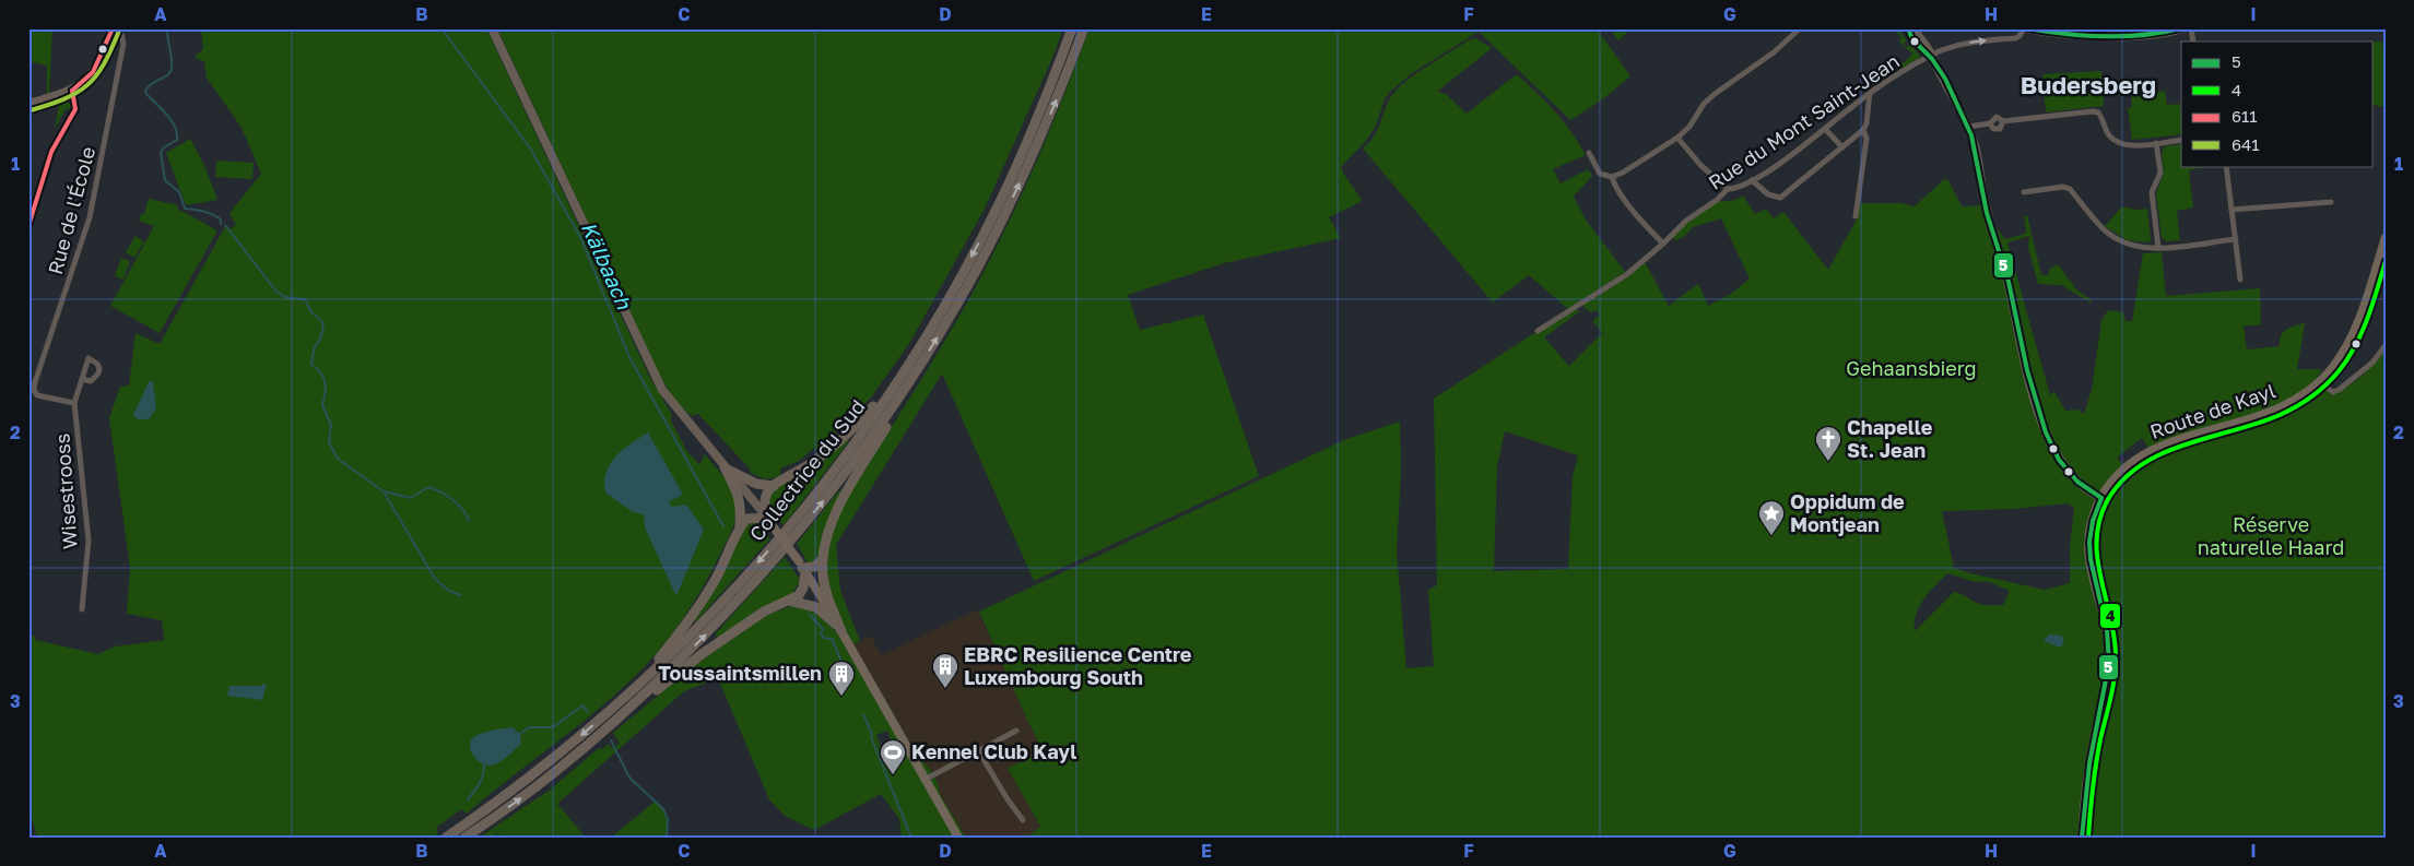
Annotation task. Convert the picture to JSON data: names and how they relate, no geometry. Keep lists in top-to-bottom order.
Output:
{
  "streets": {
    "highway": ["Collectrice du Sud"],
    "main road": ["Route de Kayl"],
    "street": ["Rue du Mont Saint-Jean", "Rue de l'École", "Wisestrooss"]
  },
  "crossings": [
    ["Rue de l'École", "Wisestrooss"]
  ],
  "districts": ["Budersberg"],
  "water": ["Kälbaach"],
  "parks": ["Gehaansbierg", "Réserve naturelle Haard"],
  "places": {
    "church": ["Chapelle St. Jean"],
    "place": ["Oppidum de Montjean"],
    "building": ["EBRC Resilience Centre Luxembourg South", "Toussaintsmillen"],
    "sports": ["Kennel Club Kayl"]
  },
  "lines": [
    "transit line 5",
    "transit line 611",
    "transit line 641",
    "transit line 4"
  ],
  "legend": [
    "5",
    "4",
    "611",
    "641"
  ],
  "grid": {
    "columns": [
      "A",
      "B",
      "C",
      "D",
      "E",
      "F",
      "G",
      "H",
      "I"
    ],
    "rows": ["1", "2", "3"]
  }
}
